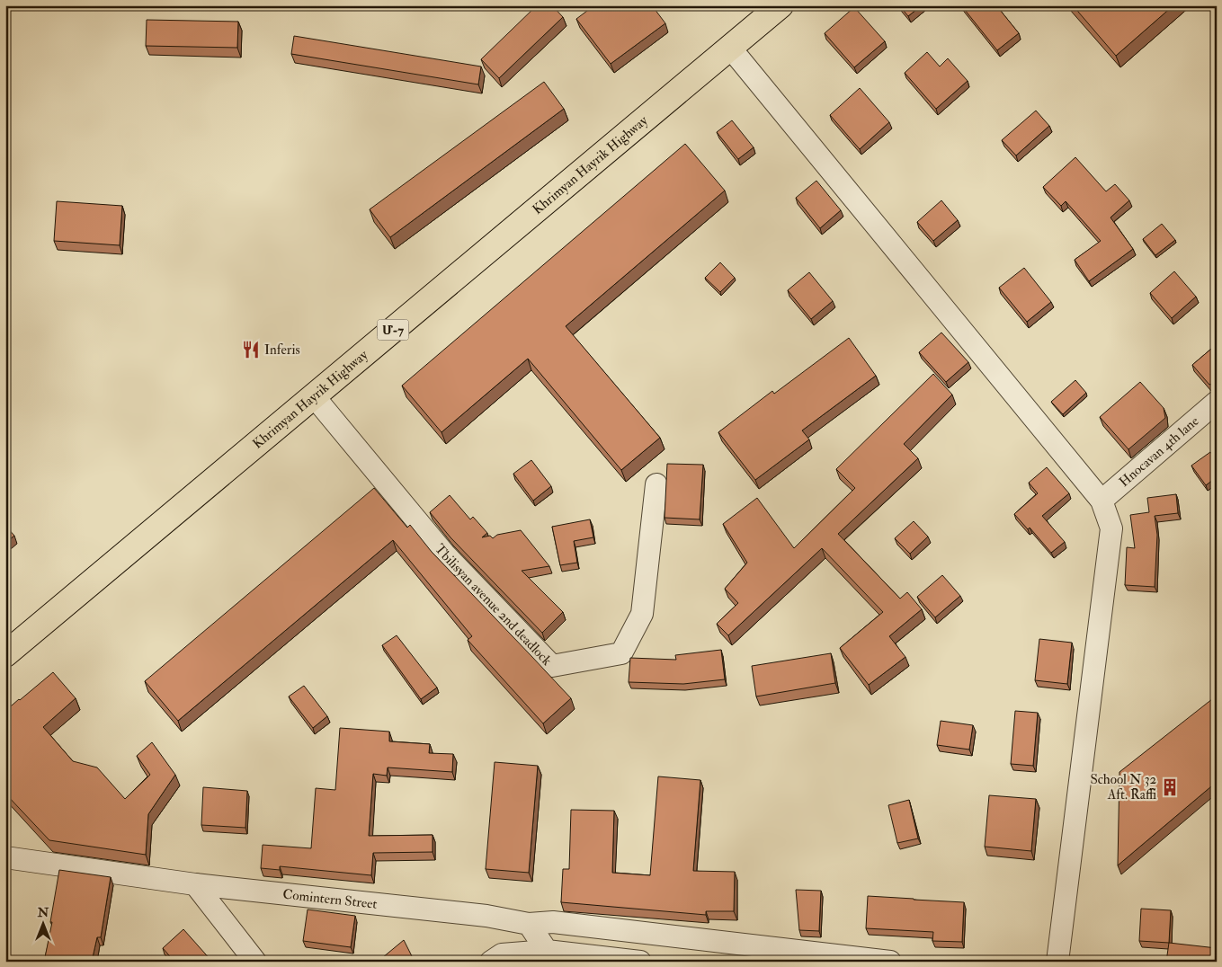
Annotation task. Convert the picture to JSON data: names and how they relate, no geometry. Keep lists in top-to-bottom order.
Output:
{
  "streets": {
    "highway": ["Khrimyan Hayrik Highway", "Մ-7"],
    "street": ["Hnocavan 4th lane", "Tbilisyan avenue 2nd deadlock", "Comintern Street"]
  },
  "crossings": [
    ["Khrimyan Hayrik Highway", "Tbilisyan avenue 2nd deadlock"]
  ],
  "places": {
    "restaurant": ["Inferis"],
    "building": ["School N 32 Aft. Raffi"]
  },
  "north": "top"
}
